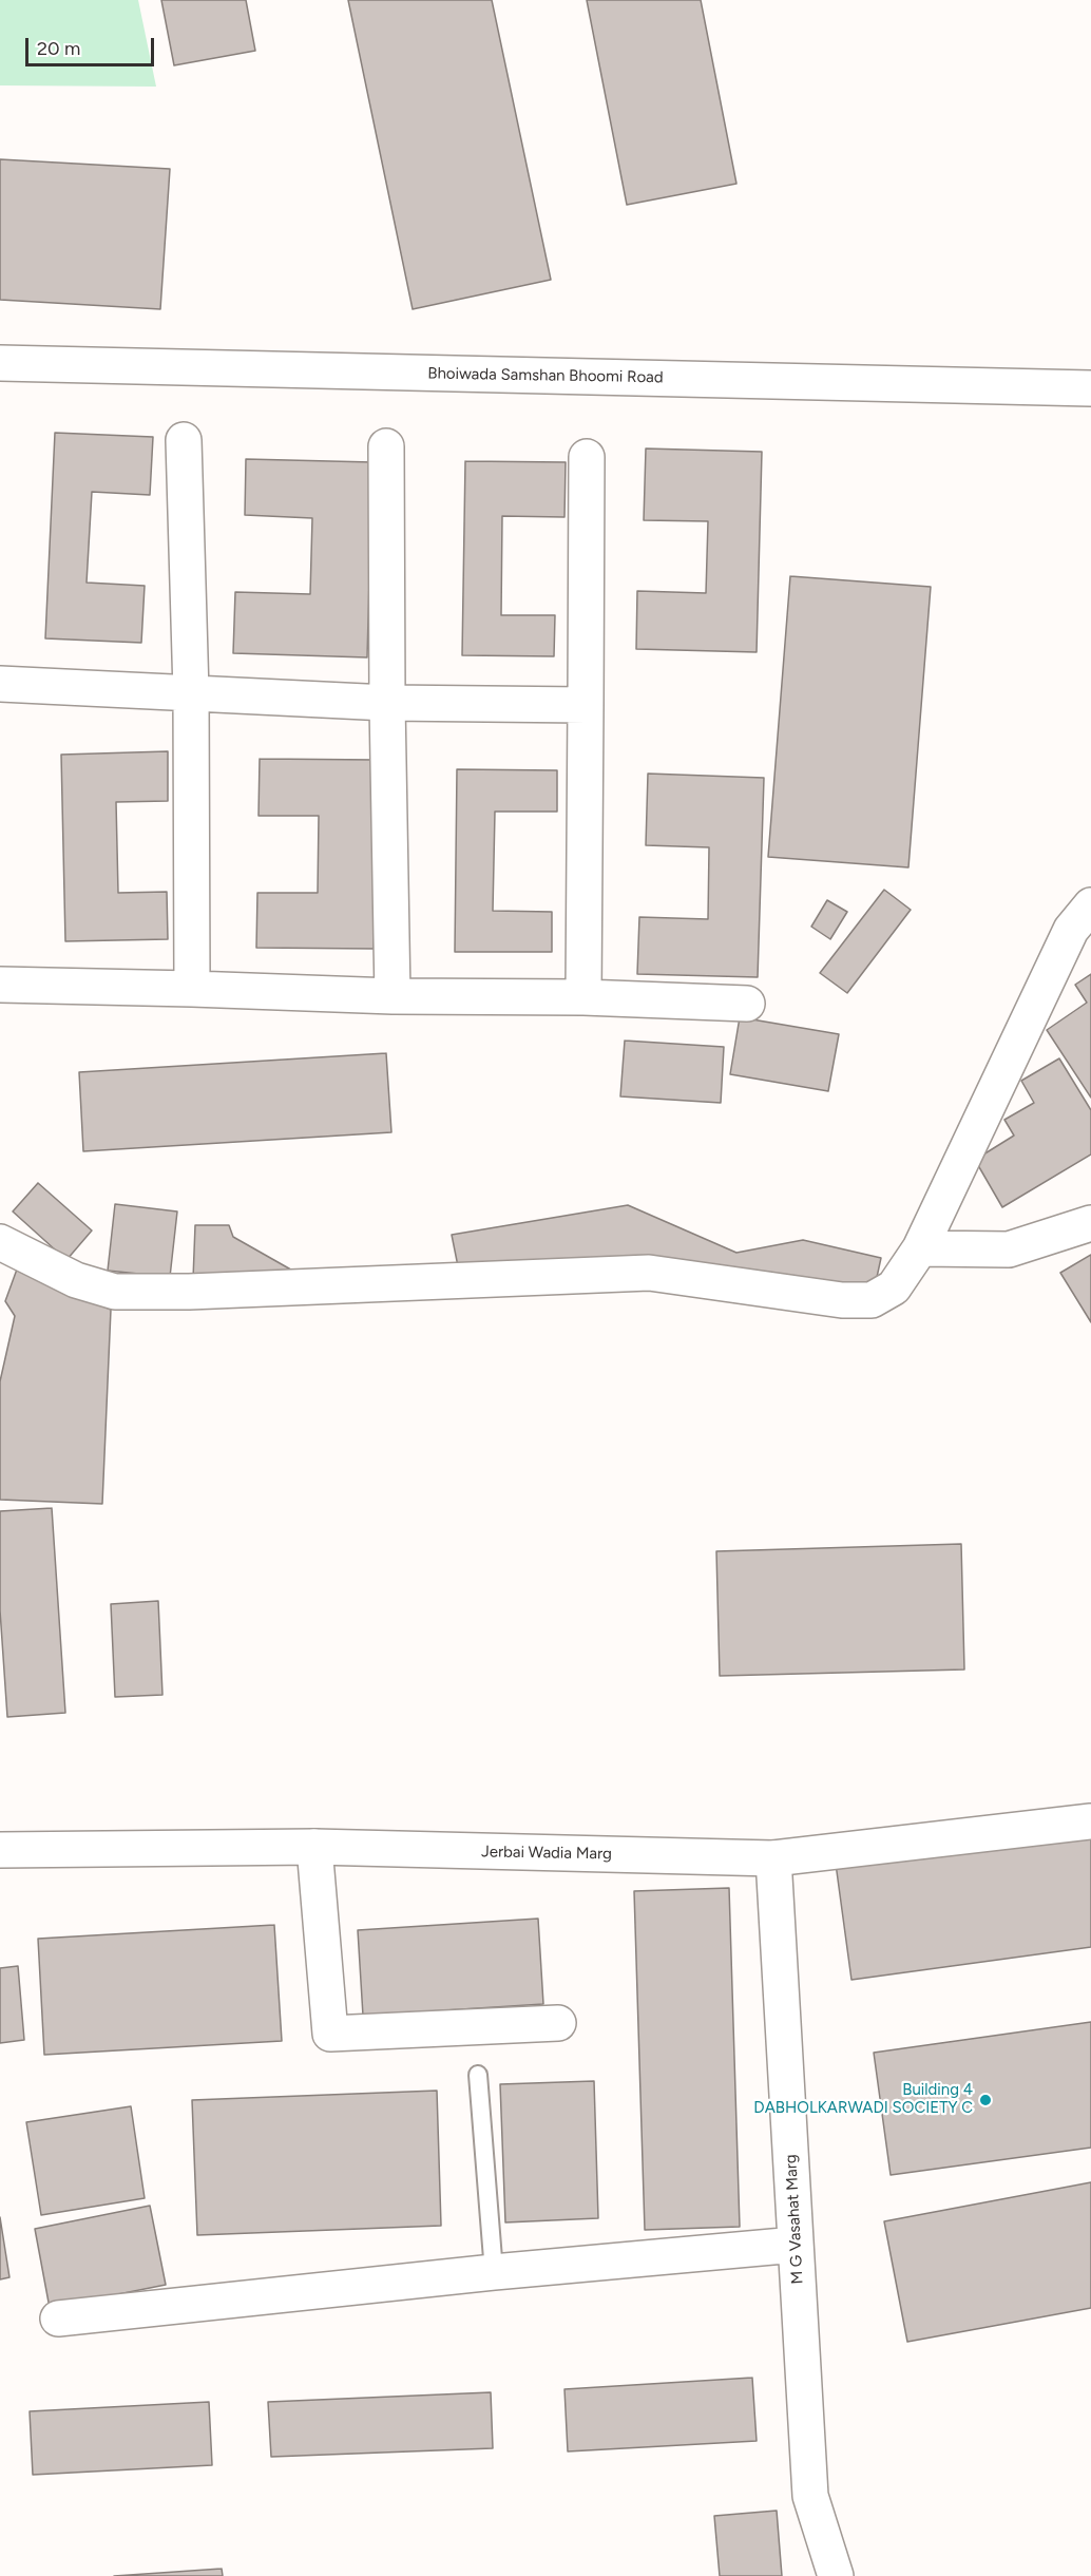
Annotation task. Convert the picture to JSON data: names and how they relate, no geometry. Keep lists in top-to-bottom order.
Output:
{
  "streets": {
    "street": ["Bhoiwada Samshan Bhoomi Road", "Jerbai Wadia Marg", "M G Vasahat Marg"]
  },
  "crossings": [
    ["Jerbai Wadia Marg", "M G Vasahat Marg"]
  ],
  "places": ["Building 4 DABHOLKARWADI SOCIETY C"],
  "scale_bar": "20 m"
}
